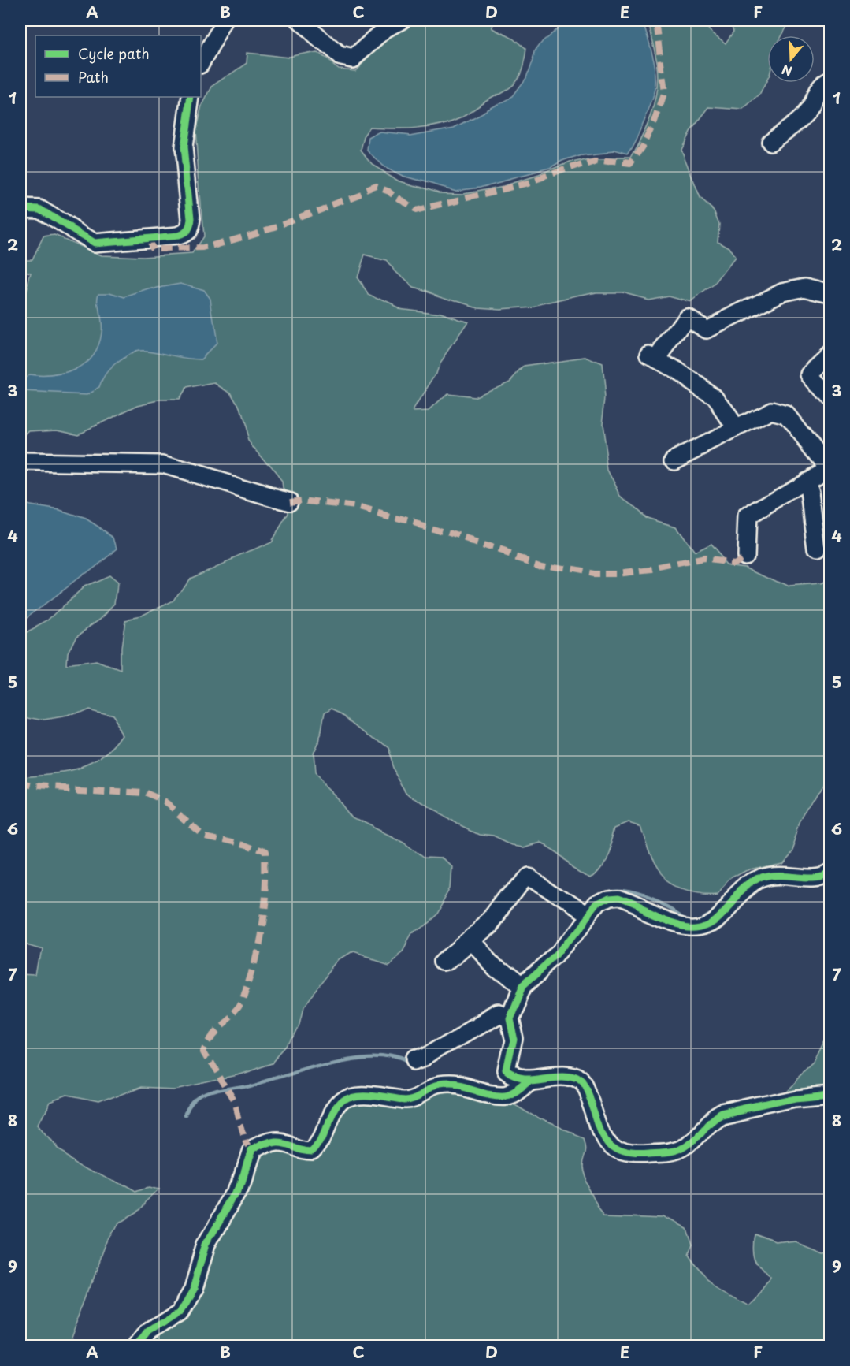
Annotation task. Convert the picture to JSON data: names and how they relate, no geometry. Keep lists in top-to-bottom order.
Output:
{
  "legend": ["Cycle path", "Path"],
  "north": "bottom",
  "grid": {
    "columns": [
      "A",
      "B",
      "C",
      "D",
      "E",
      "F"
    ],
    "rows": [
      "1",
      "2",
      "3",
      "4",
      "5",
      "6",
      "7",
      "8",
      "9"
    ]
  }
}
